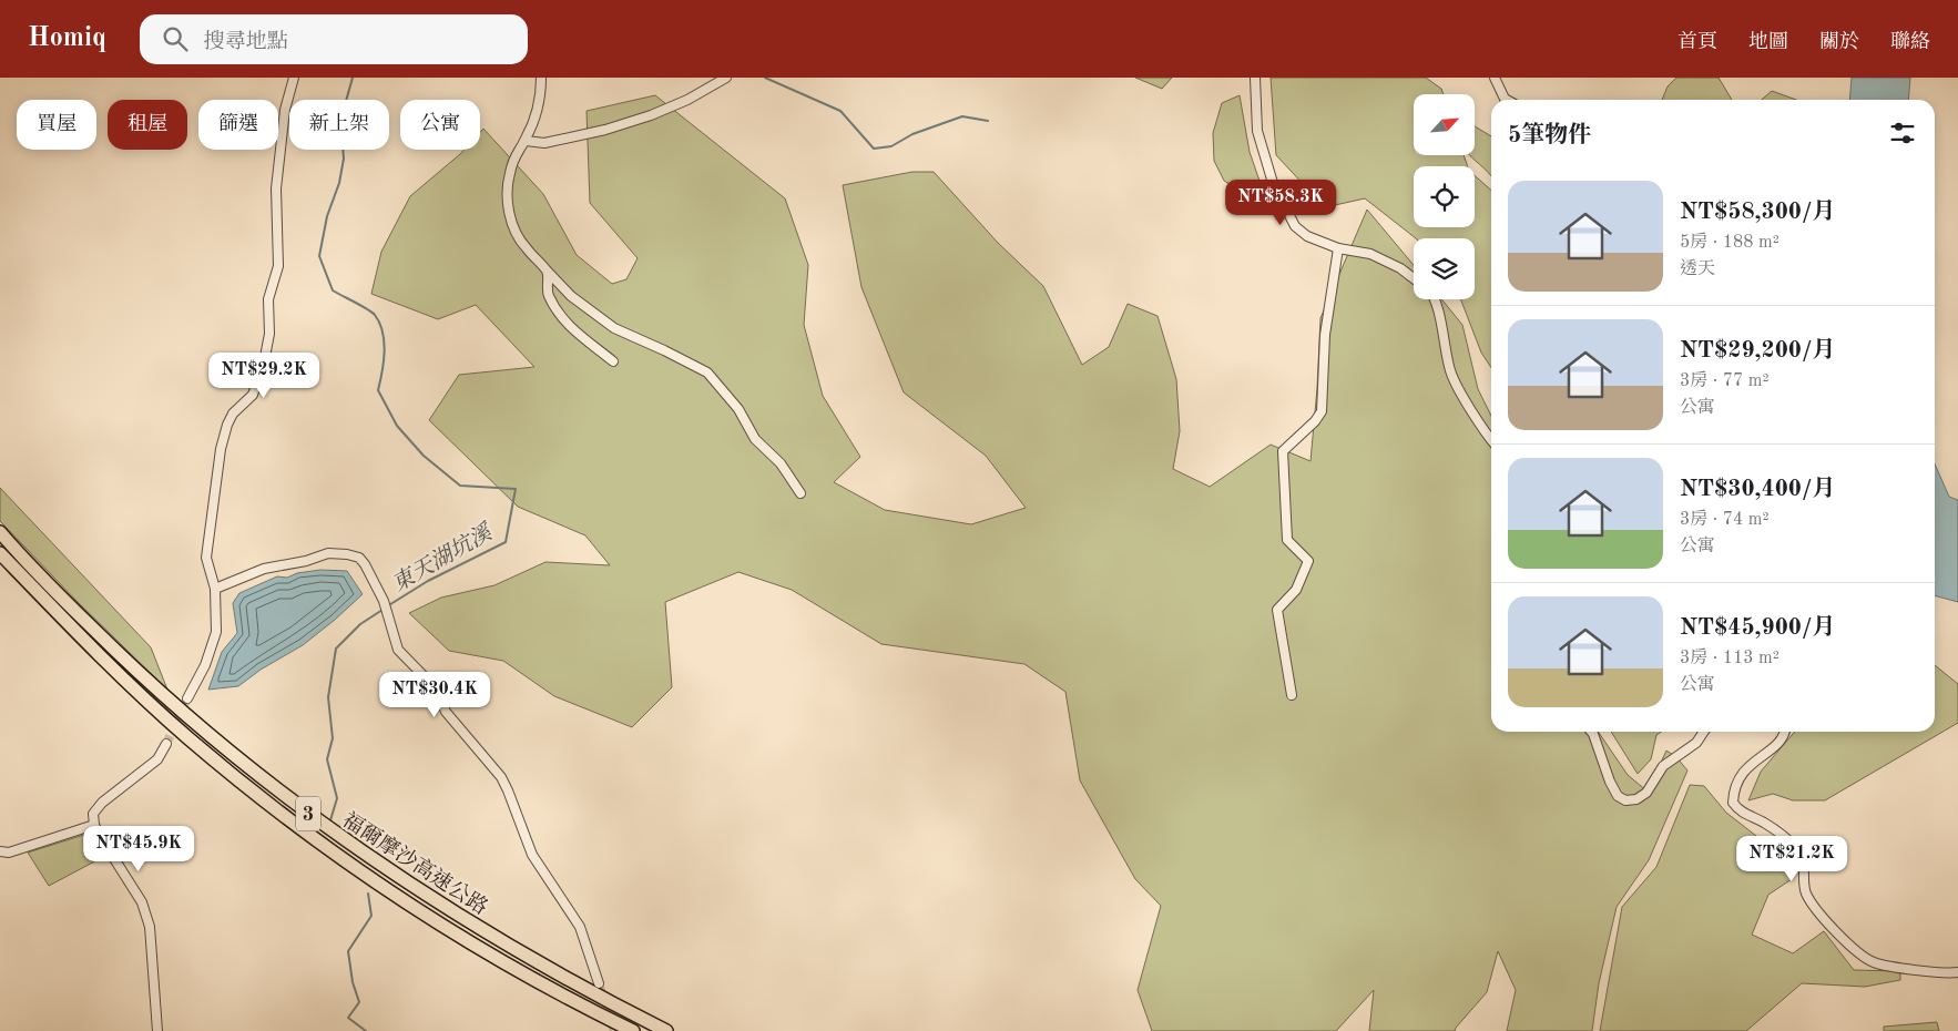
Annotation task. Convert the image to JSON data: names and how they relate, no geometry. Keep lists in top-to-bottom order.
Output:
{
  "streets": {
    "highway": ["3", "福爾摩沙高速公路"]
  },
  "water": ["東天湖坑溪"],
  "north": "top right",
  "page": {
    "header": "Homiq",
    "search": "搜尋地點",
    "nav": [
      "首頁",
      "地圖",
      "關於",
      "聯絡"
    ],
    "chip": [
      "買屋",
      "租屋",
      "篩選",
      "新上架",
      "公寓"
    ],
    "heading": "5筆物件",
    "list": [
      {
        "name": "NT$58,300/月",
        "note": "5房 · 188 m² · 透天"
      },
      {
        "name": "NT$29,200/月",
        "note": "3房 · 77 m² · 公寓"
      },
      {
        "name": "NT$30,400/月",
        "note": "3房 · 74 m² · 公寓"
      },
      {
        "name": "NT$45,900/月",
        "note": "3房 · 113 m² · 公寓"
      }
    ],
    "price": [
      "NT$58.3K",
      "NT$29.2K",
      "NT$30.4K",
      "NT$45.9K",
      "NT$21.2K"
    ]
  }
}
